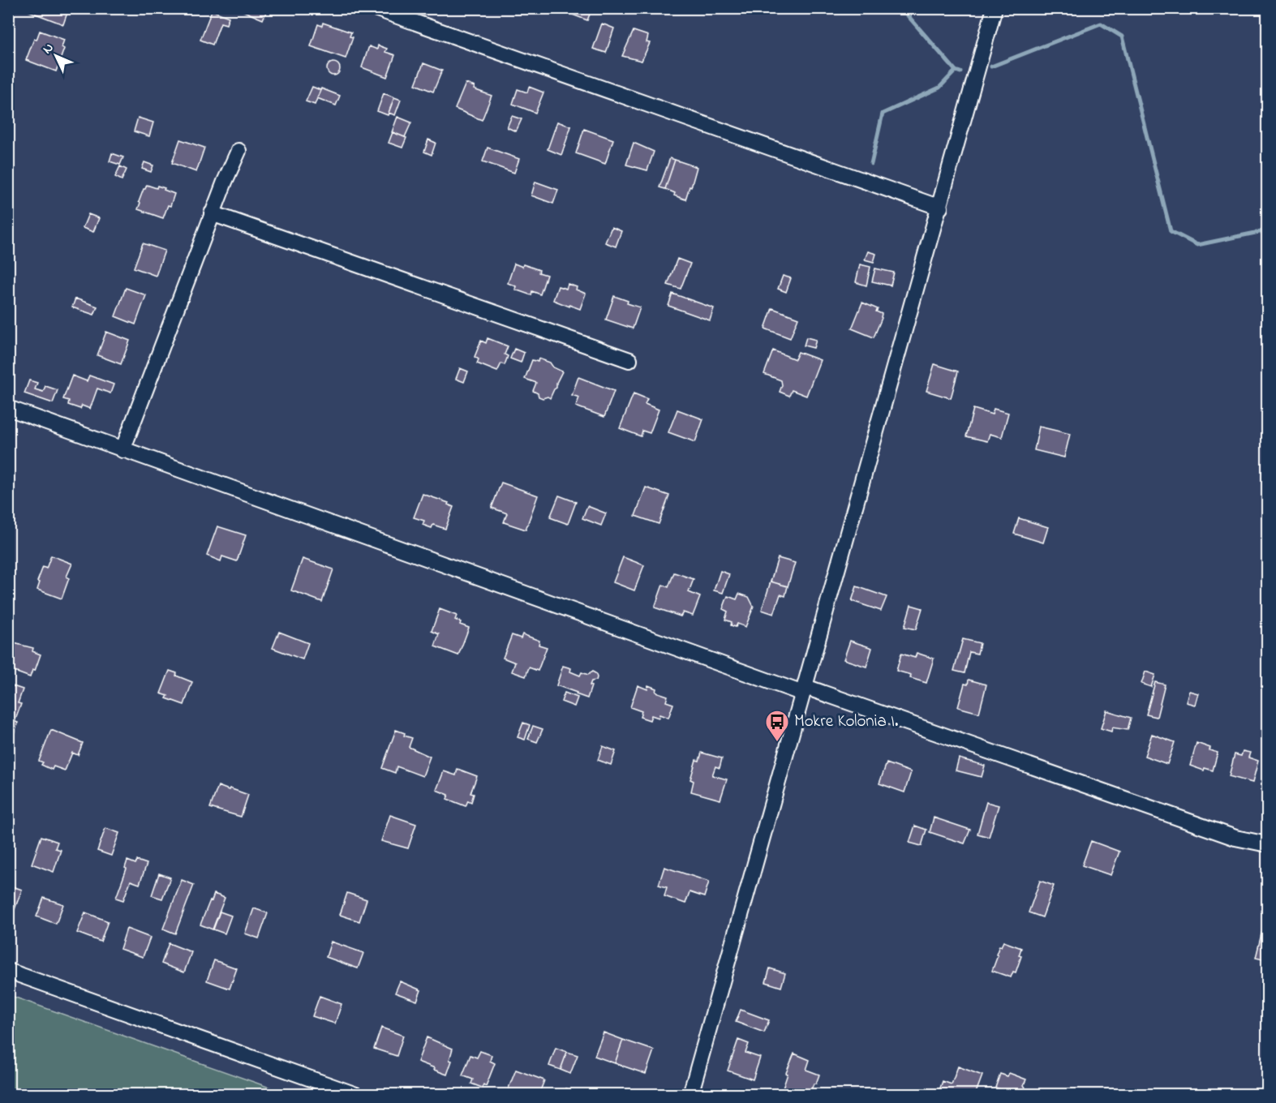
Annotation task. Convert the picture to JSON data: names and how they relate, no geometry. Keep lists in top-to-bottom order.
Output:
{
  "places": {
    "bus stop": ["Mokre Kolonia I."]
  },
  "north": "top left"
}
